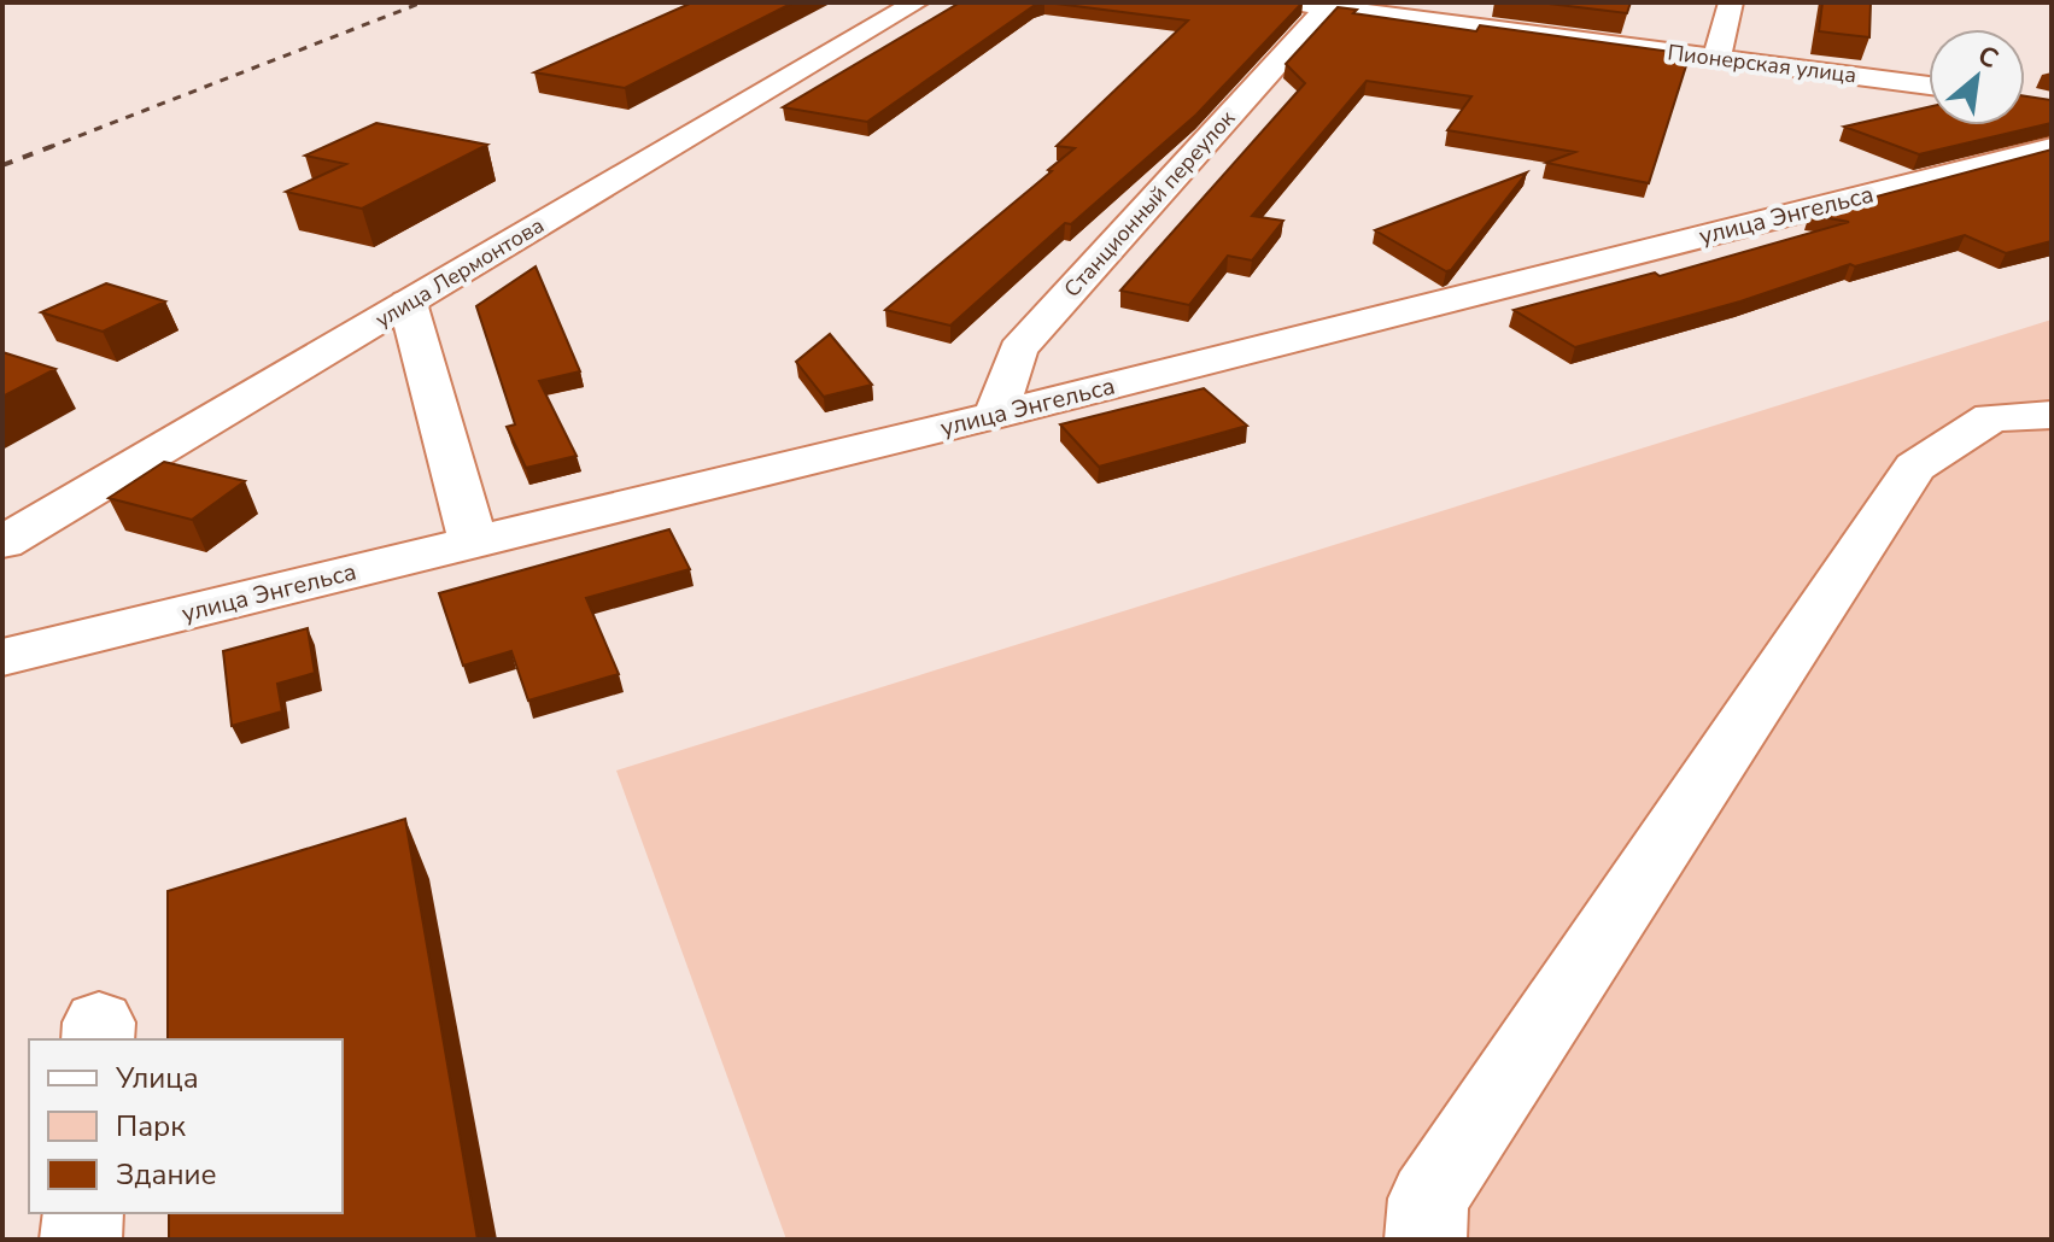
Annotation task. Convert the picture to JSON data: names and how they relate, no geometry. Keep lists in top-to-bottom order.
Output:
{
  "streets": {
    "street": [
      "Пионерская улица",
      "Станционный переулок",
      "улица Энгельса",
      "улица Лермонтова"
    ]
  },
  "crossings": [
    ["Пионерская улица", "Станционный переулок"],
    ["Станционный переулок", "улица Энгельса"]
  ],
  "legend": ["Улица", "Парк", "Здание"],
  "north": "top right"
}
